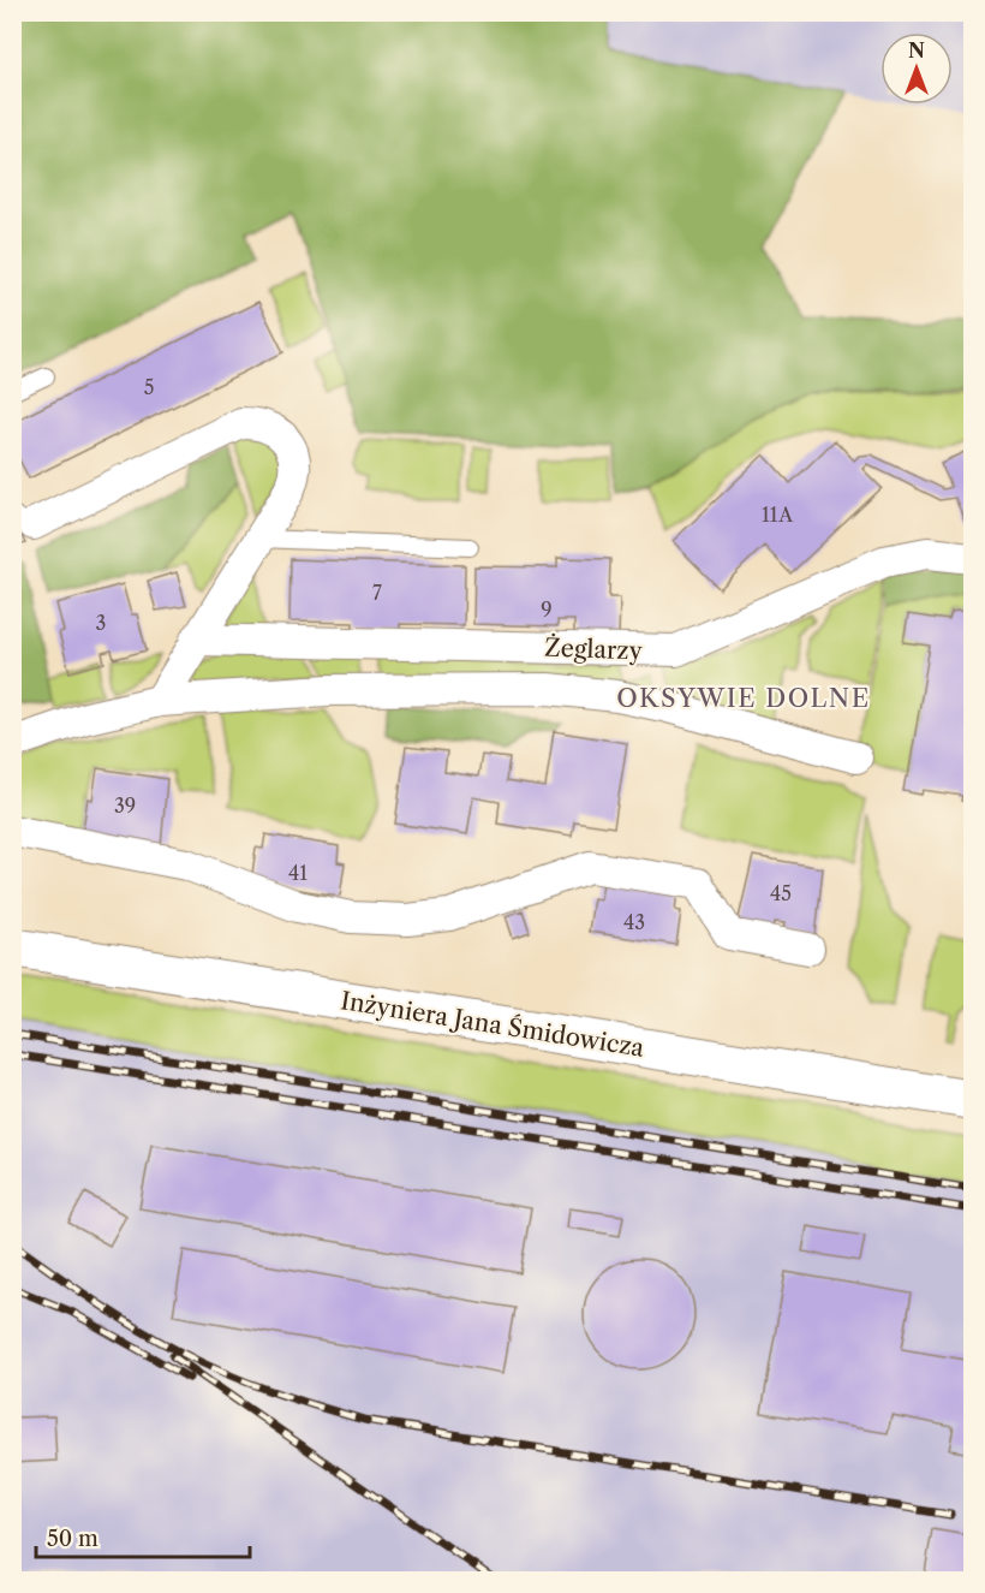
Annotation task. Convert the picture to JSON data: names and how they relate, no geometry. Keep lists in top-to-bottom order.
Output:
{
  "streets": {
    "street": ["Żeglarzy", "Inżyniera Jana Śmidowicza"]
  },
  "districts": ["OKSYWIE DOLNE"],
  "house_numbers": [
    "5",
    "11A",
    "7",
    "9",
    "3",
    "39",
    "41",
    "45",
    "43"
  ],
  "scale_bar": "50 m",
  "north": "top"
}
